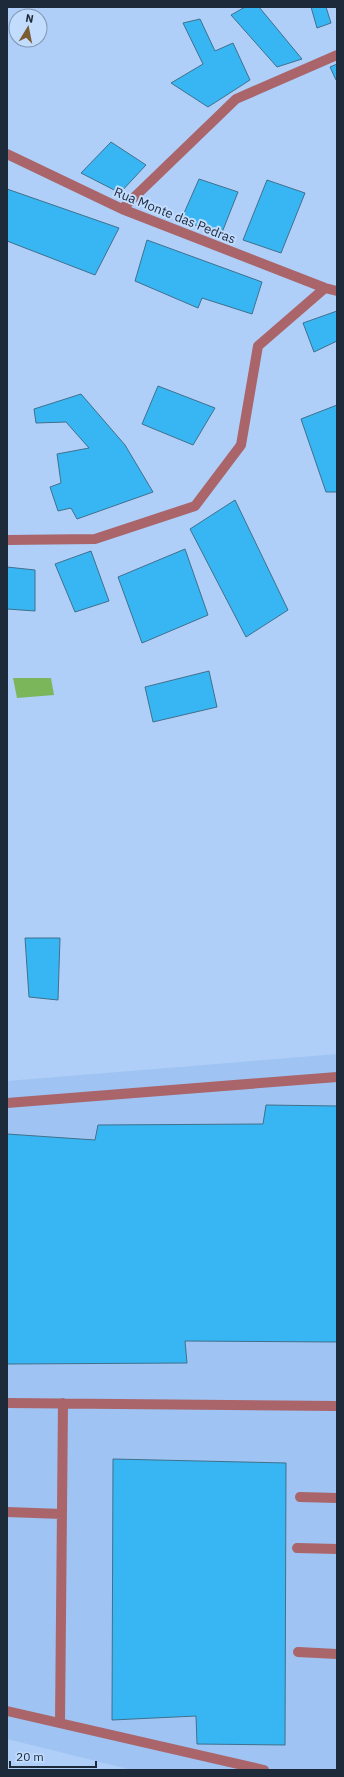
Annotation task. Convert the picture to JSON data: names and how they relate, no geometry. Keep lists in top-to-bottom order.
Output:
{
  "streets": {
    "street": ["Rua Monte das Pedras"]
  },
  "scale_bar": "20 m",
  "north": "top"
}
